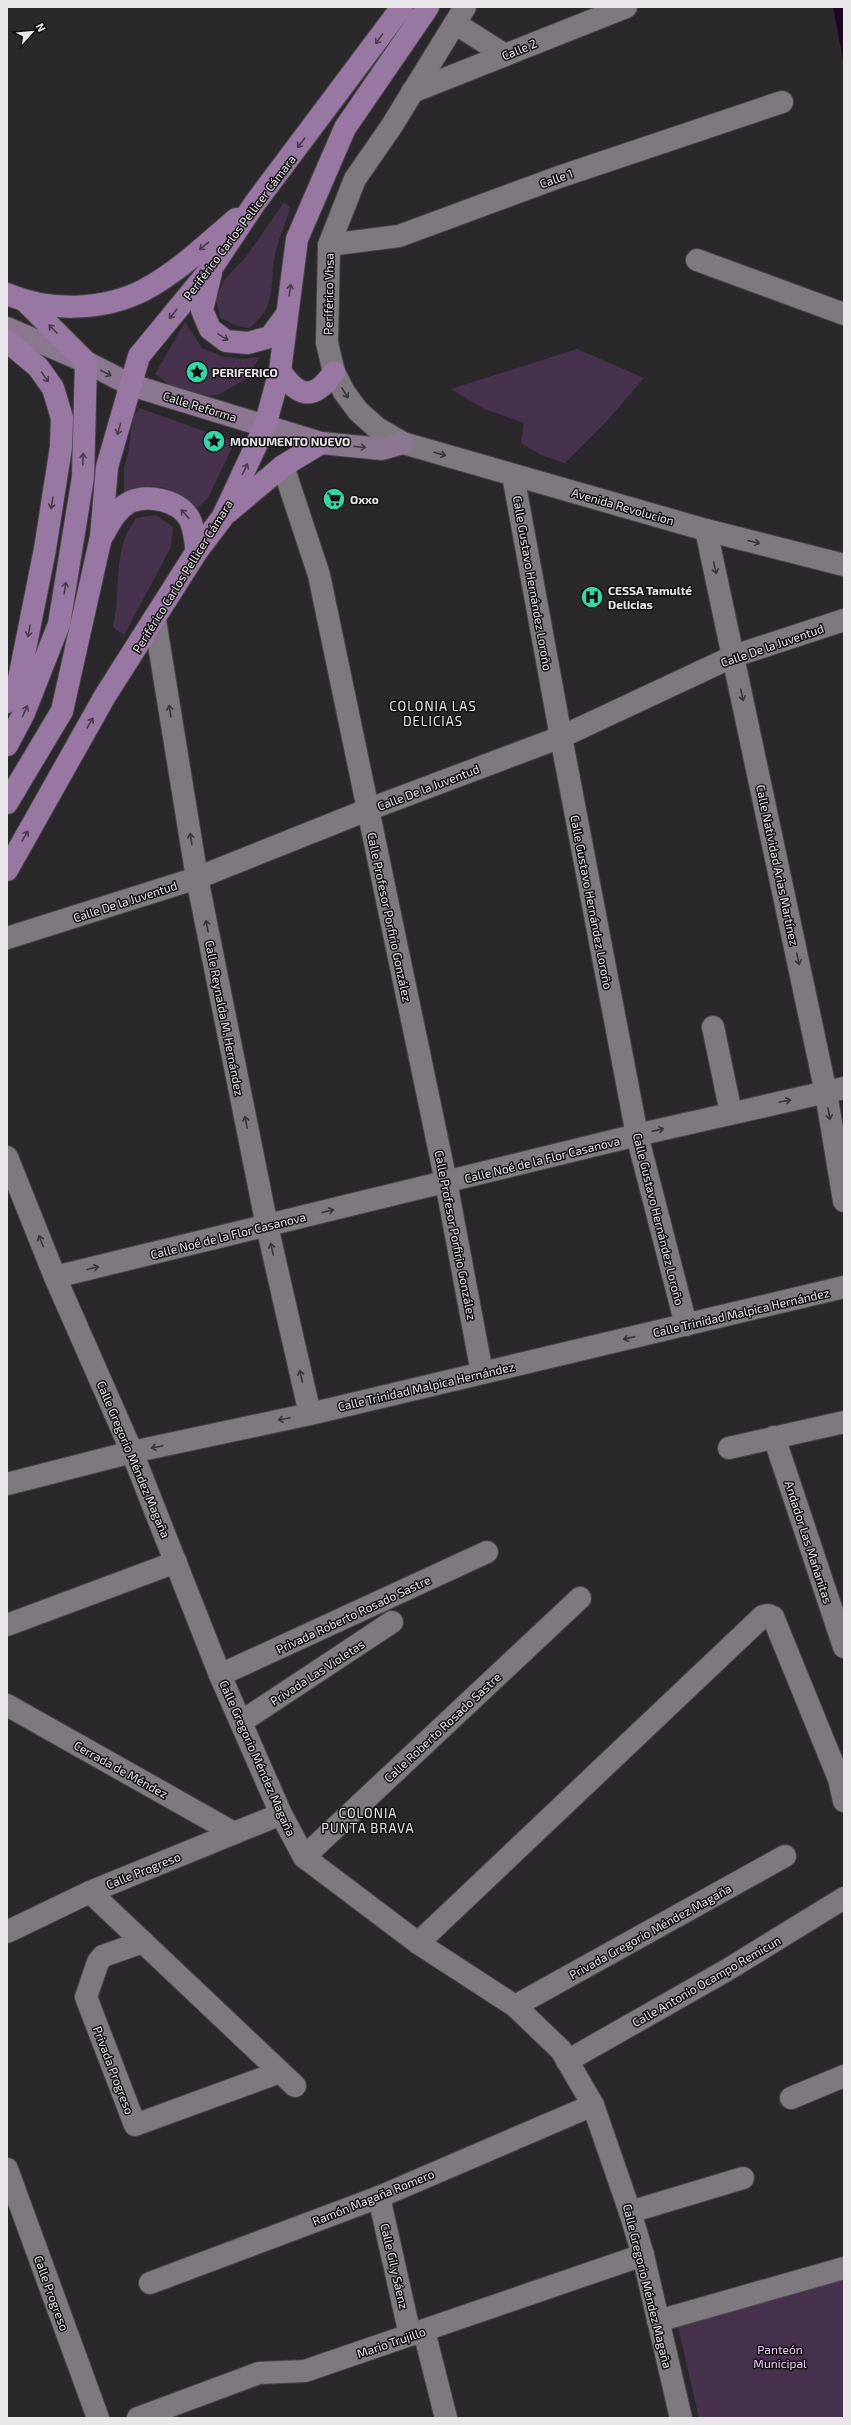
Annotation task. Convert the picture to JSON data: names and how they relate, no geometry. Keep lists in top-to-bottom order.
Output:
{
  "streets": {
    "main road": ["Periférico Carlos Pellicer Cámara", "Calle Reforma"],
    "street": [
      "Calle 2",
      "Calle 1",
      "Periférico Vhsa",
      "Avenida Revolucion",
      "Calle Gustavo Hernández Loroño",
      "Calle De la Juventud",
      "Calle Natividad Arias Martínez",
      "Calle Profesor Porfirio González",
      "Calle Reynalda M. Hernández",
      "Calle Noé de la Flor Casanova",
      "Calle Trinidad Malpica Hernández",
      "Calle Gregorio Méndez Magaña",
      "Andador Las Mañanitas",
      "Privada Roberto Rosado Sastre",
      "Privada Las Violetas",
      "Calle Roberto Rosado Sastre",
      "Cerrada de Méndez",
      "Calle Progreso",
      "Privada Gregorio Méndez Magaña",
      "Calle Antonio Ocampo Remicun",
      "Privada Progreso",
      "Ramón Magaña Romero",
      "Calle Gil y Sáenz",
      "Mario Trujillo"
    ]
  },
  "crossings": [
    ["Calle 2", "Periférico Vhsa"],
    ["Calle 1", "Periférico Vhsa"],
    ["Periférico Carlos Pellicer Cámara", "Calle Reforma"],
    ["Periférico Carlos Pellicer Cámara", "Calle Reynalda M. Hernández"],
    ["Periférico Vhsa", "Calle Reforma"],
    ["Periférico Vhsa", "Avenida Revolucion"],
    ["Calle Reforma", "Avenida Revolucion"],
    ["Avenida Revolucion", "Calle Gustavo Hernández Loroño"],
    ["Avenida Revolucion", "Calle Natividad Arias Martínez"],
    ["Calle Gustavo Hernández Loroño", "Calle De la Juventud"],
    ["Calle Gustavo Hernández Loroño", "Calle Noé de la Flor Casanova"],
    ["Calle Gustavo Hernández Loroño", "Calle Trinidad Malpica Hernández"],
    ["Calle De la Juventud", "Calle Natividad Arias Martínez"],
    ["Calle De la Juventud", "Calle Profesor Porfirio González"],
    ["Calle De la Juventud", "Calle Reynalda M. Hernández"],
    ["Calle Natividad Arias Martínez", "Calle Noé de la Flor Casanova"],
    ["Calle Profesor Porfirio González", "Calle Noé de la Flor Casanova"],
    ["Calle Profesor Porfirio González", "Calle Trinidad Malpica Hernández"],
    ["Calle Reynalda M. Hernández", "Calle Noé de la Flor Casanova"],
    ["Calle Reynalda M. Hernández", "Calle Trinidad Malpica Hernández"],
    ["Calle Noé de la Flor Casanova", "Calle Gregorio Méndez Magaña"],
    ["Calle Trinidad Malpica Hernández", "Calle Gregorio Méndez Magaña"],
    ["Calle Gregorio Méndez Magaña", "Privada Roberto Rosado Sastre"],
    ["Calle Gregorio Méndez Magaña", "Privada Las Violetas"],
    ["Calle Gregorio Méndez Magaña", "Calle Roberto Rosado Sastre"],
    ["Calle Gregorio Méndez Magaña", "Calle Progreso"],
    ["Calle Gregorio Méndez Magaña", "Privada Gregorio Méndez Magaña"],
    ["Calle Gregorio Méndez Magaña", "Calle Antonio Ocampo Remicun"],
    ["Calle Gregorio Méndez Magaña", "Ramón Magaña Romero"],
    ["Calle Gregorio Méndez Magaña", "Mario Trujillo"],
    ["Cerrada de Méndez", "Calle Progreso"],
    ["Calle Progreso", "Privada Progreso"],
    ["Ramón Magaña Romero", "Calle Gil y Sáenz"],
    ["Calle Gil y Sáenz", "Mario Trujillo"]
  ],
  "one_way": [
    "Avenida Revolucion",
    "Calle Natividad Arias Martínez",
    "Calle Reynalda M. Hernández",
    "Calle Noé de la Flor Casanova",
    "Calle Trinidad Malpica Hernández"
  ],
  "districts": ["COLONIA LAS DELICIAS", "COLONIA PUNTA BRAVA"],
  "parks": ["Panteón Municipal"],
  "places": {
    "place": ["PERIFERICO", "MONUMENTO NUEVO"],
    "supermarket": ["Oxxo"],
    "hospital": ["CESSA Tamulté Delicias"]
  },
  "north": "top right"
}
